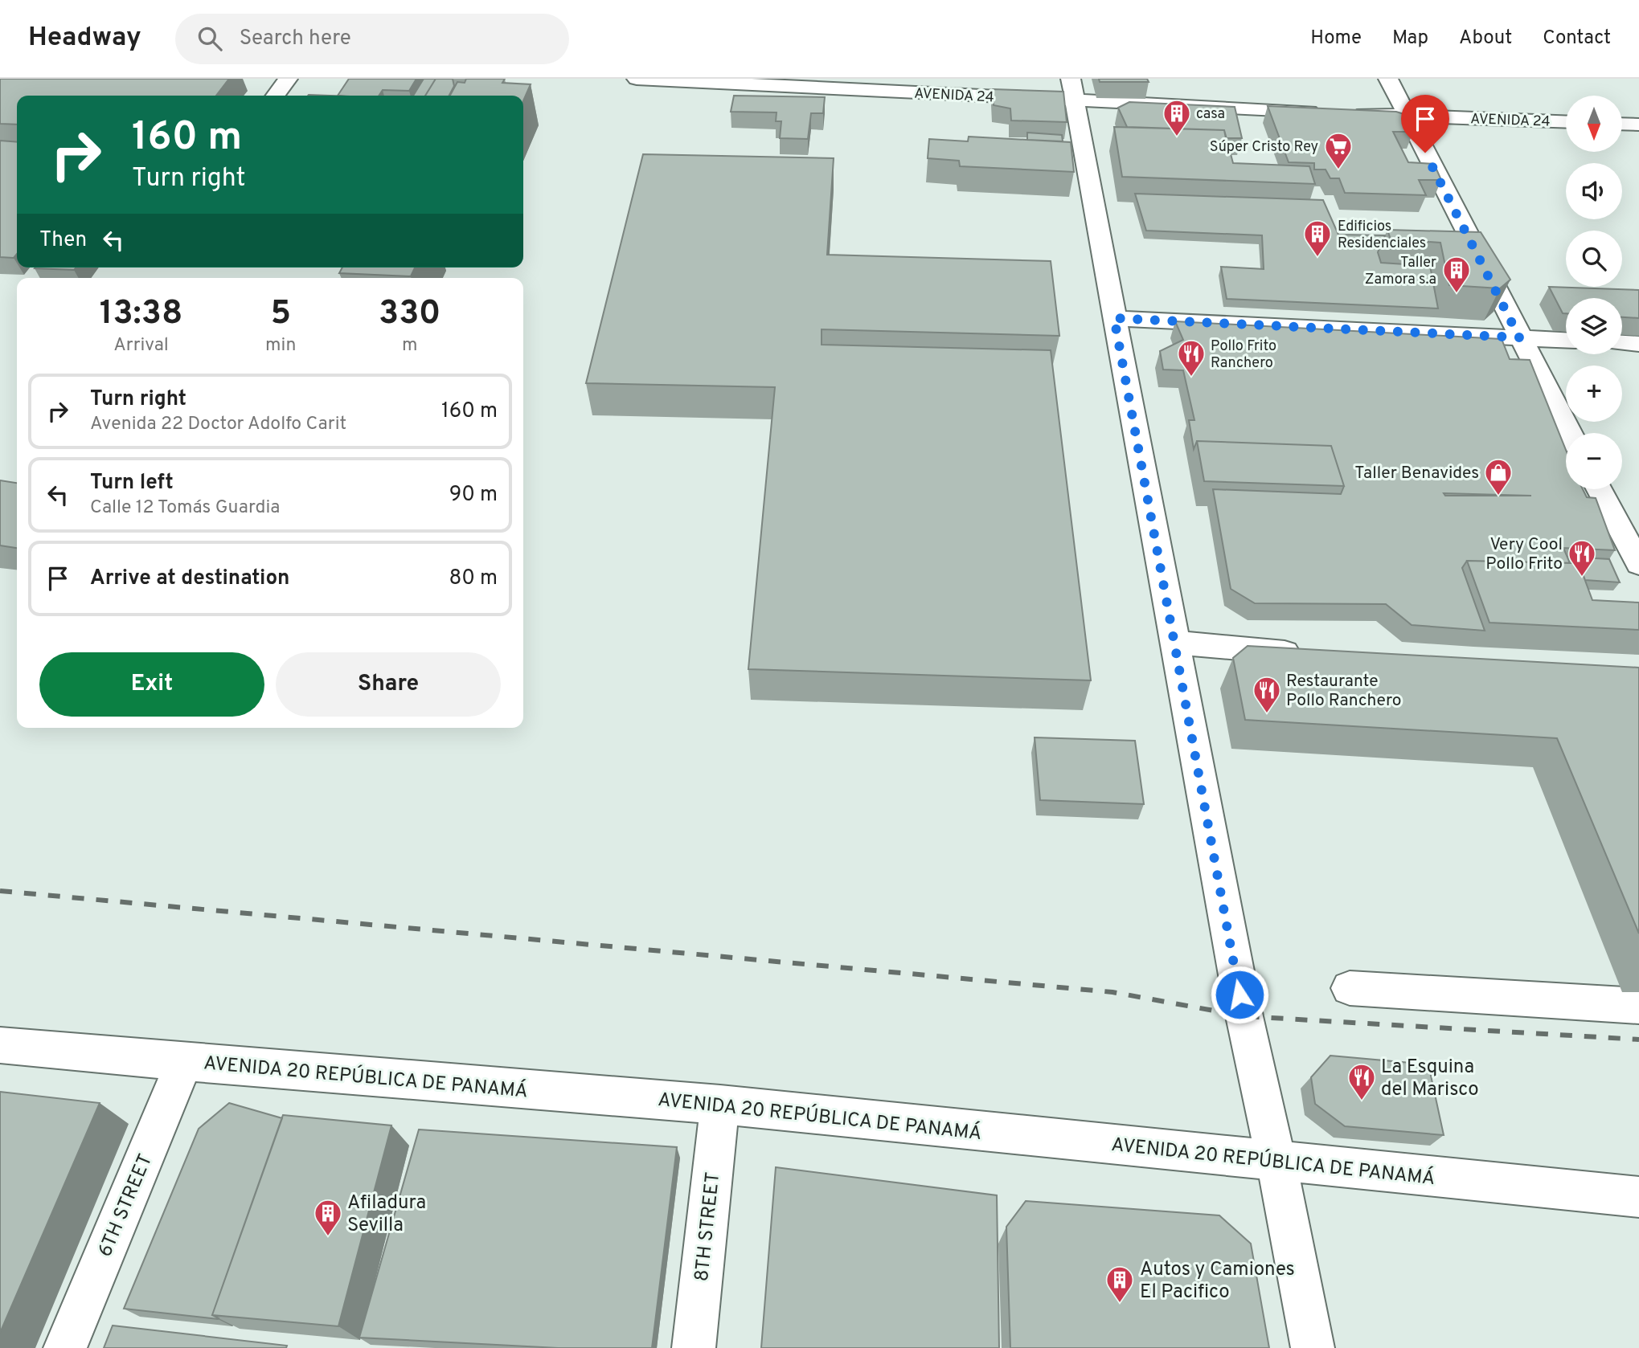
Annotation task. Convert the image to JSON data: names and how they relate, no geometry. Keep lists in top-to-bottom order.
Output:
{
  "streets": {
    "street": [
      "AVENIDA 24",
      "AVENIDA 20 REPÚBLICA DE PANAMÁ",
      "6TH STREET",
      "8TH STREET"
    ]
  },
  "crossings": [
    ["AVENIDA 20 REPÚBLICA DE PANAMÁ", "6TH STREET"],
    ["AVENIDA 20 REPÚBLICA DE PANAMÁ", "8TH STREET"]
  ],
  "places": {
    "building": [
      "casa",
      "Edificios Residenciales",
      "Taller Zamora s.a",
      "Afiladura Sevilla",
      "Autos y Camiones El Pacifico"
    ],
    "supermarket": ["Súper Cristo Rey"],
    "restaurant": [
      "Pollo Frito Ranchero",
      "Very Cool Pollo Frito",
      "Restaurante Pollo Ranchero",
      "La Esquina del Marisco"
    ],
    "shop": ["Taller Benavides"]
  },
  "north": "bottom",
  "page": {
    "header": "Headway",
    "search": "Search here",
    "nav": [
      "Home",
      "Map",
      "About",
      "Contact"
    ],
    "map_buttons": ["+", "−"],
    "turn": ["160 m", "Turn right"],
    "then": "Then",
    "eta": [
      "13:38",
      "Arrival",
      "5",
      "min",
      "330",
      "m"
    ],
    "list": [
      {
        "name": "Turn right",
        "note": "Avenida 22 Doctor Adolfo Carit",
        "value": "160 m"
      },
      {
        "name": "Turn left",
        "note": "Calle 12 Tomás Guardia",
        "value": "90 m"
      },
      {
        "name": "Arrive at destination",
        "value": "80 m"
      }
    ],
    "buttons": ["Exit", "Share"]
  }
}
